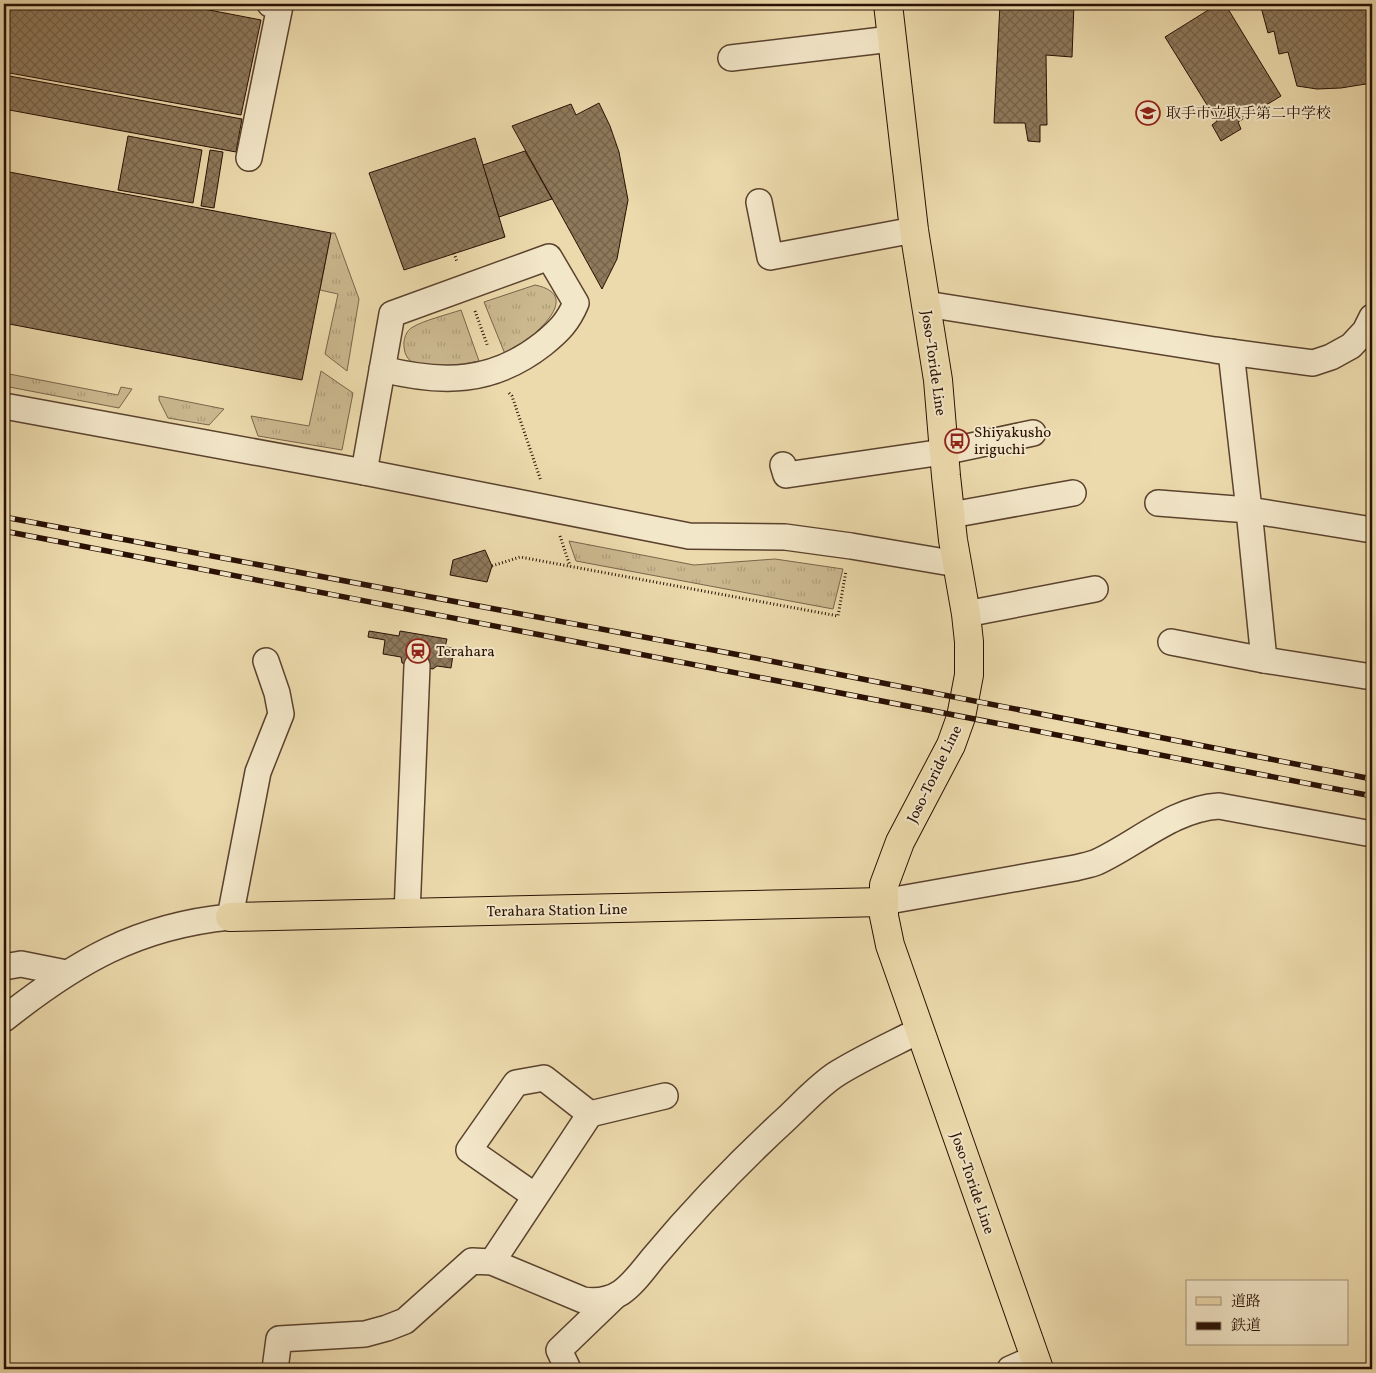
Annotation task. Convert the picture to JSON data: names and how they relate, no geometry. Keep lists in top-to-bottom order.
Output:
{
  "streets": {
    "main road": ["Joso-Toride Line", "Terahara Station Line"]
  },
  "crossings": [
    ["Joso-Toride Line", "Terahara Station Line"]
  ],
  "places": {
    "school or university": ["取手市立取手第二中学校"],
    "bus stop": ["Shiyakusho iriguchi"],
    "station": ["Terahara"]
  },
  "legend": ["道路", "鉄道"]
}
